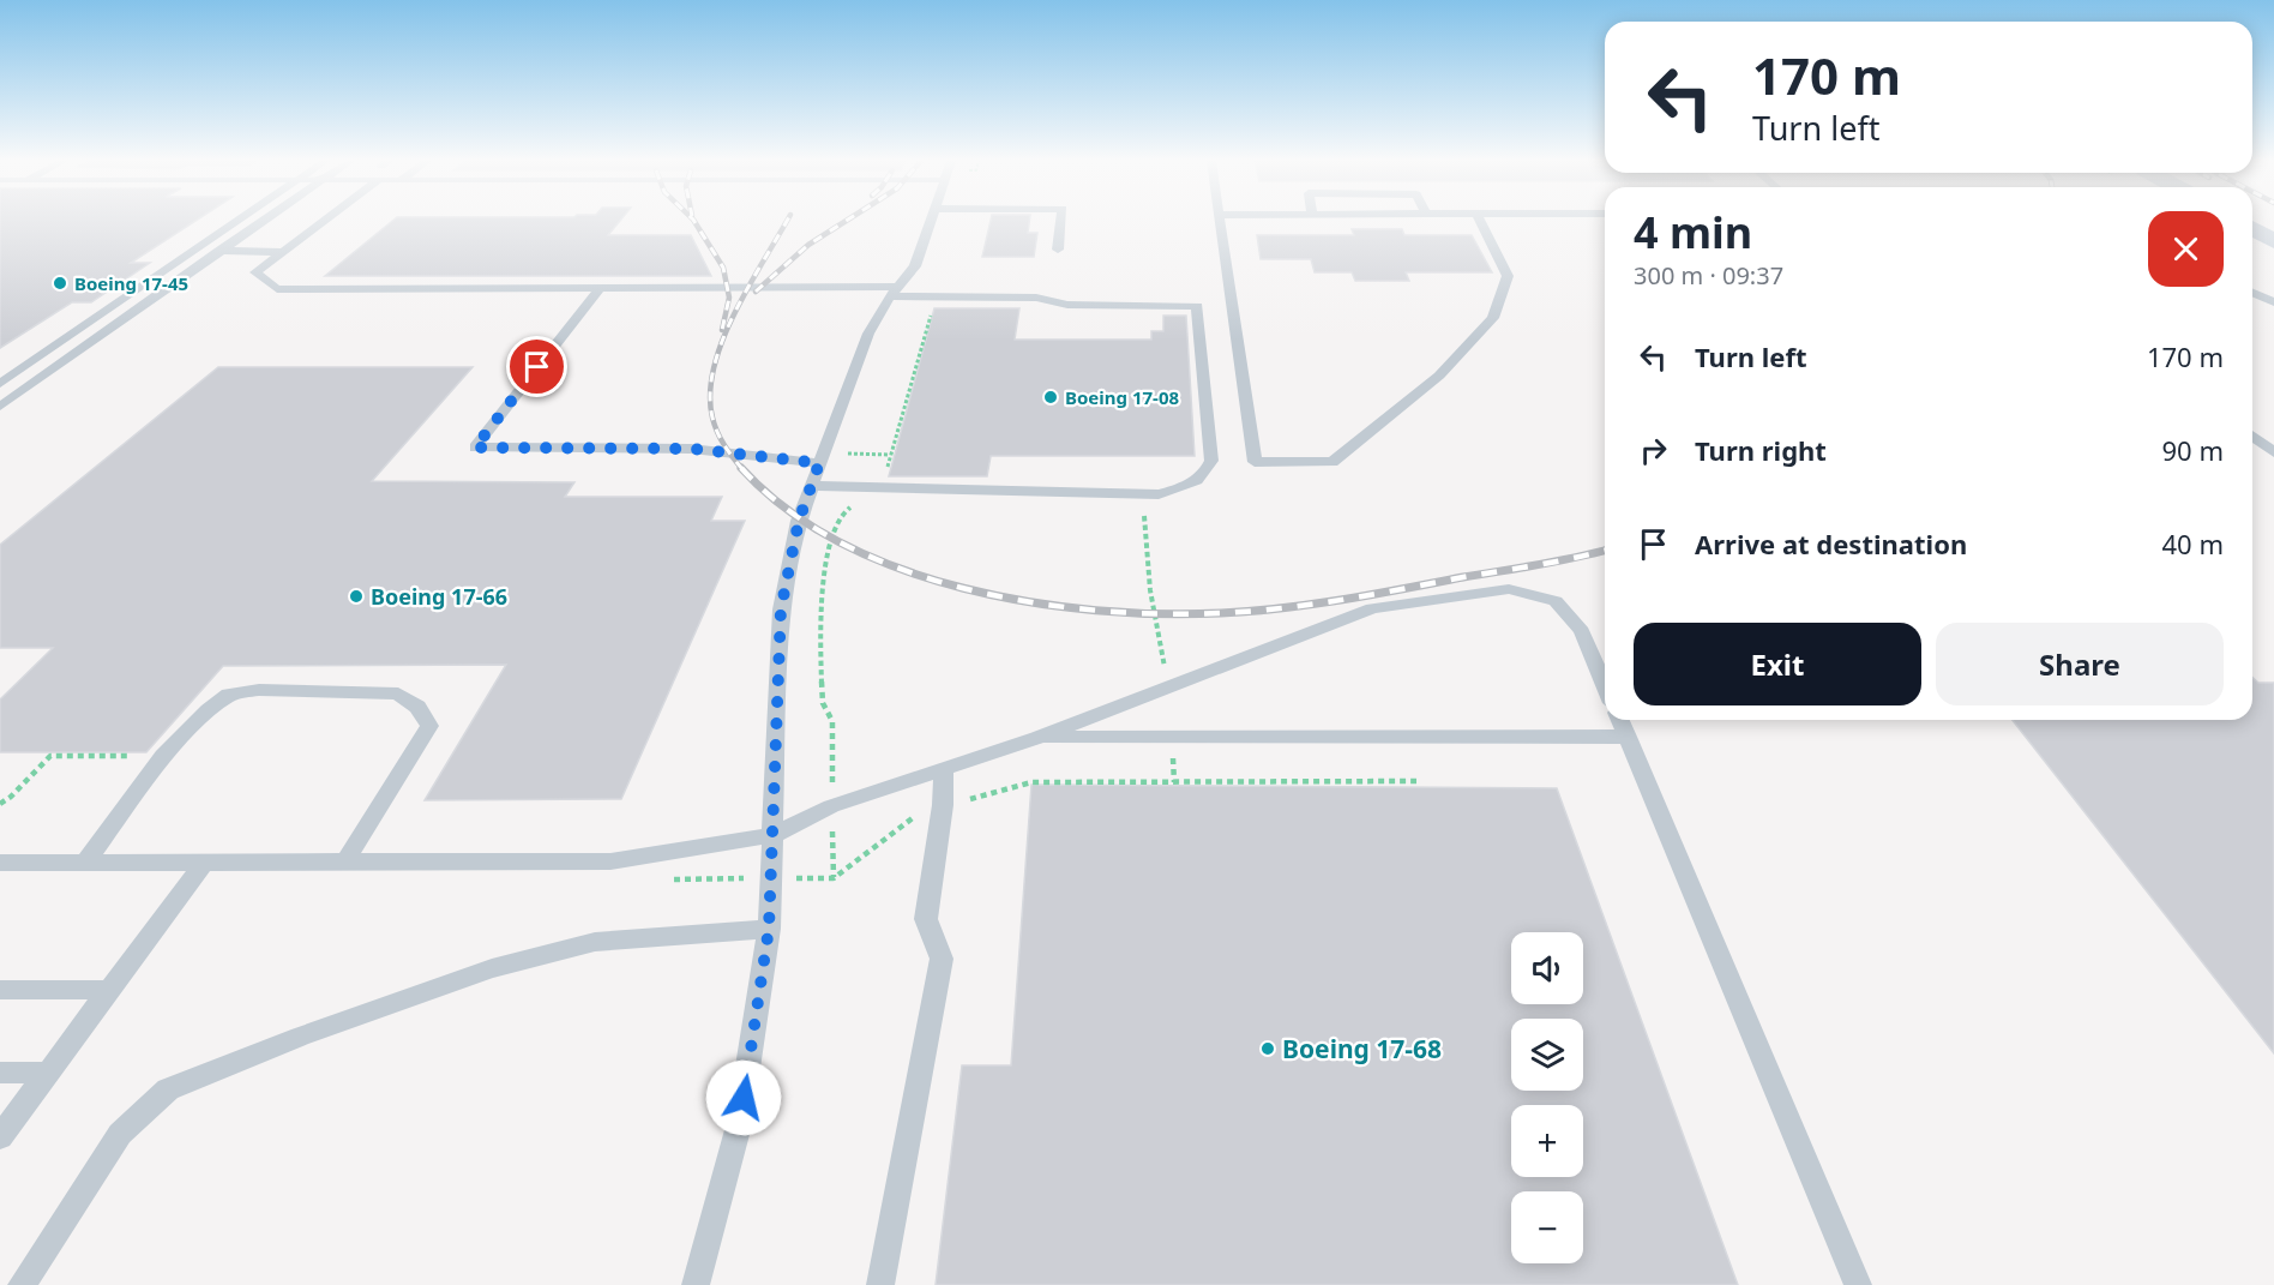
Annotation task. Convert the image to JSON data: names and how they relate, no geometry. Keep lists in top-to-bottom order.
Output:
{
  "places": [
    "Boeing 17-45",
    "Boeing 17-08",
    "Boeing 17-66",
    "Boeing 17-68"
  ],
  "page": {
    "turn": ["170 m", "Turn left"],
    "heading": ["4 min", "300 m · 09:37"],
    "list": [
      {
        "name": "Turn left",
        "value": "170 m"
      },
      {
        "name": "Turn right",
        "value": "90 m"
      },
      {
        "name": "Arrive at destination",
        "value": "40 m"
      }
    ],
    "buttons": ["Exit", "Share"],
    "map_buttons": ["+", "−"]
  }
}
